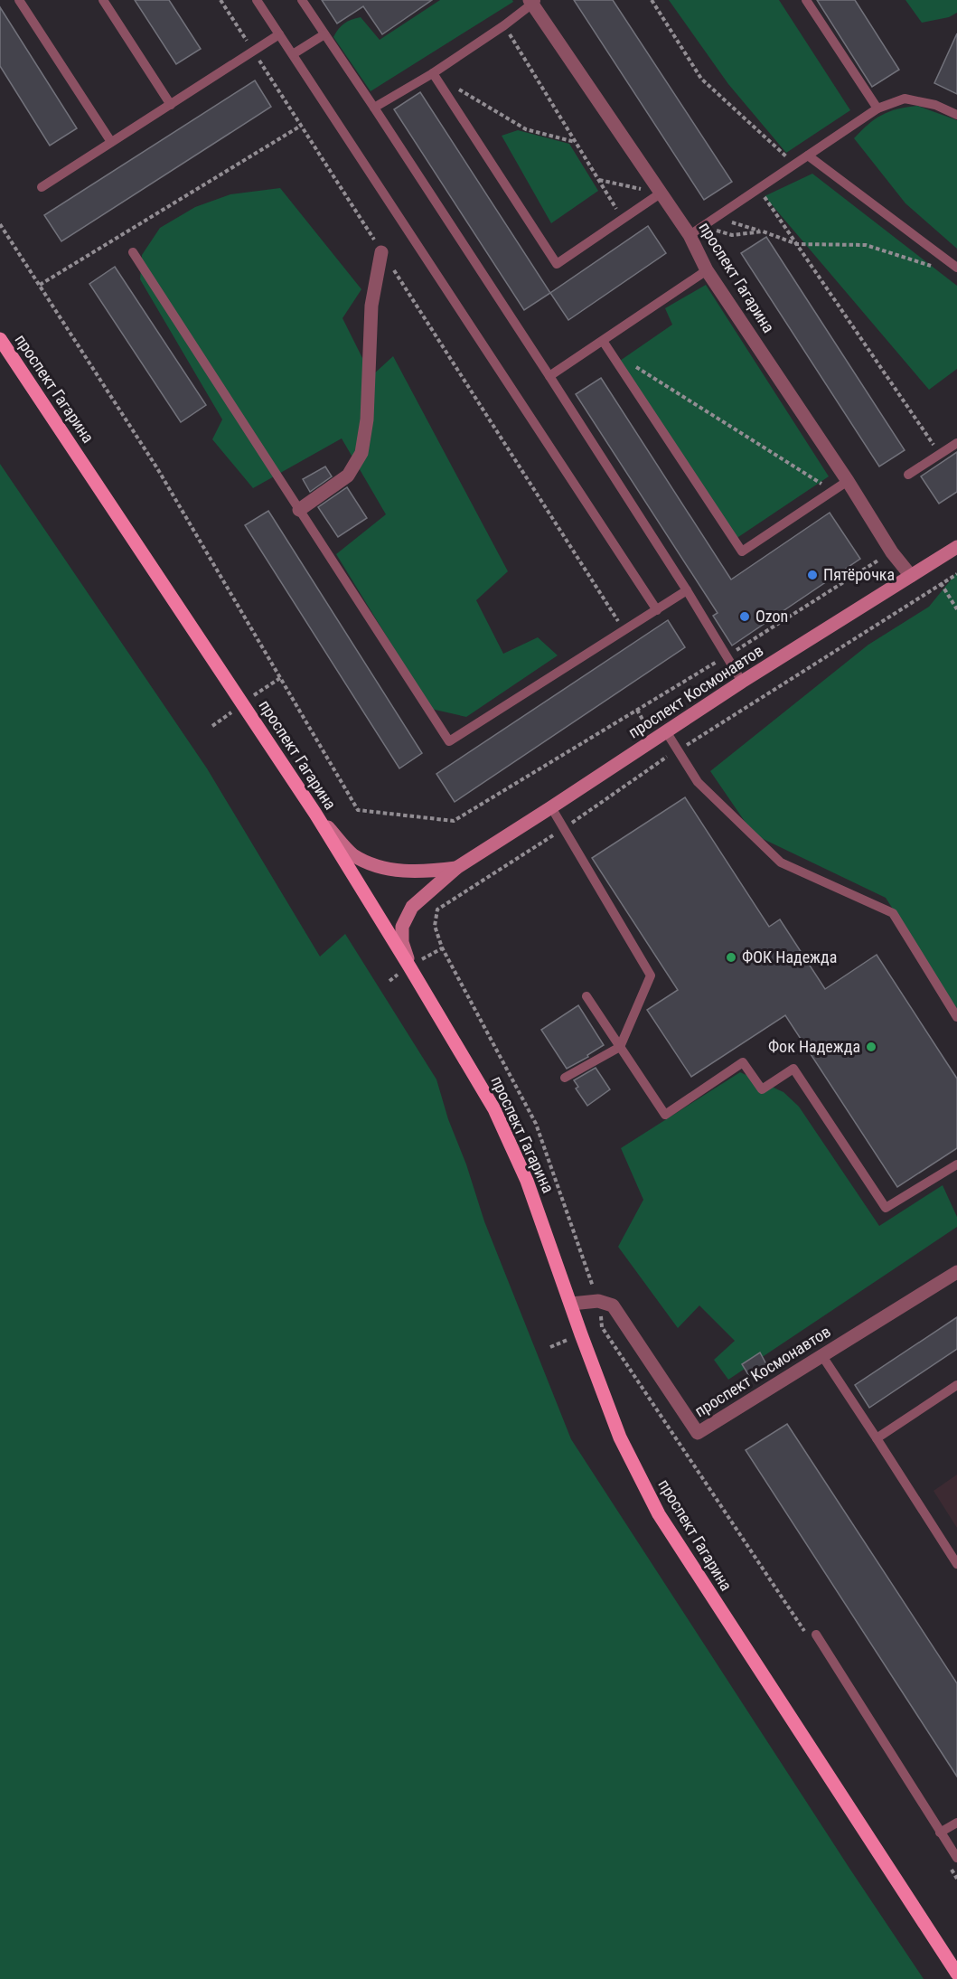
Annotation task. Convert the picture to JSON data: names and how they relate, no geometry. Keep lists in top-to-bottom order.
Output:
{
  "streets": {
    "main road": ["проспект Гагарина", "проспект Космонавтов"]
  },
  "crossings": [
    ["проспект Гагарина", "проспект Космонавтов"]
  ],
  "places": [
    "Пятёрочка",
    "Ozon",
    "ФОК Надежда",
    "Фок Надежда"
  ]
}
